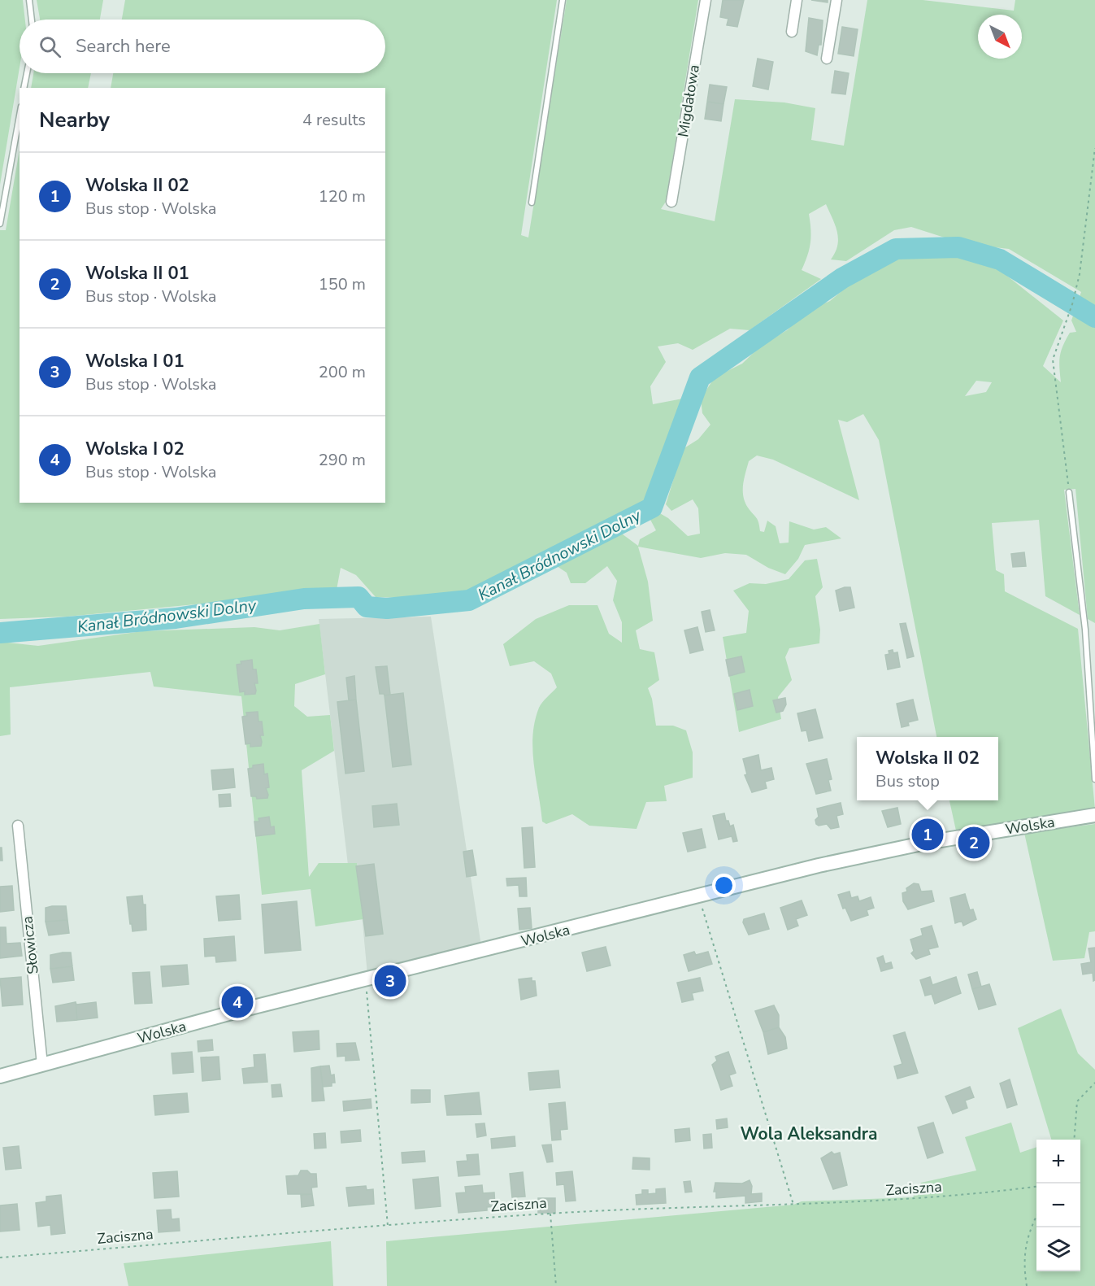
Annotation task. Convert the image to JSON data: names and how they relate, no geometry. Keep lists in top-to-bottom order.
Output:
{
  "streets": {
    "street": ["Migdałowa", "Wolska", "Słowicza"],
    "path": ["Zaciszna"]
  },
  "crossings": [
    ["Wolska", "Słowicza"]
  ],
  "districts": ["Wola Aleksandra"],
  "water": ["Kanał Bródnowski Dolny"],
  "north": "bottom right",
  "page": {
    "search": "Search here",
    "heading": ["Nearby", "4 results"],
    "list": [
      {
        "mark": "1",
        "name": "Wolska II 02",
        "note": "Bus stop · Wolska",
        "value": "120 m"
      },
      {
        "mark": "2",
        "name": "Wolska II 01",
        "note": "Bus stop · Wolska",
        "value": "150 m"
      },
      {
        "mark": "3",
        "name": "Wolska I 01",
        "note": "Bus stop · Wolska",
        "value": "200 m"
      },
      {
        "mark": "4",
        "name": "Wolska I 02",
        "note": "Bus stop · Wolska",
        "value": "290 m"
      }
    ],
    "popup": ["Wolska II 02", "Bus stop"],
    "pins": [
      "1",
      "2",
      "3",
      "4"
    ],
    "map_buttons": ["+", "−"]
  }
}
